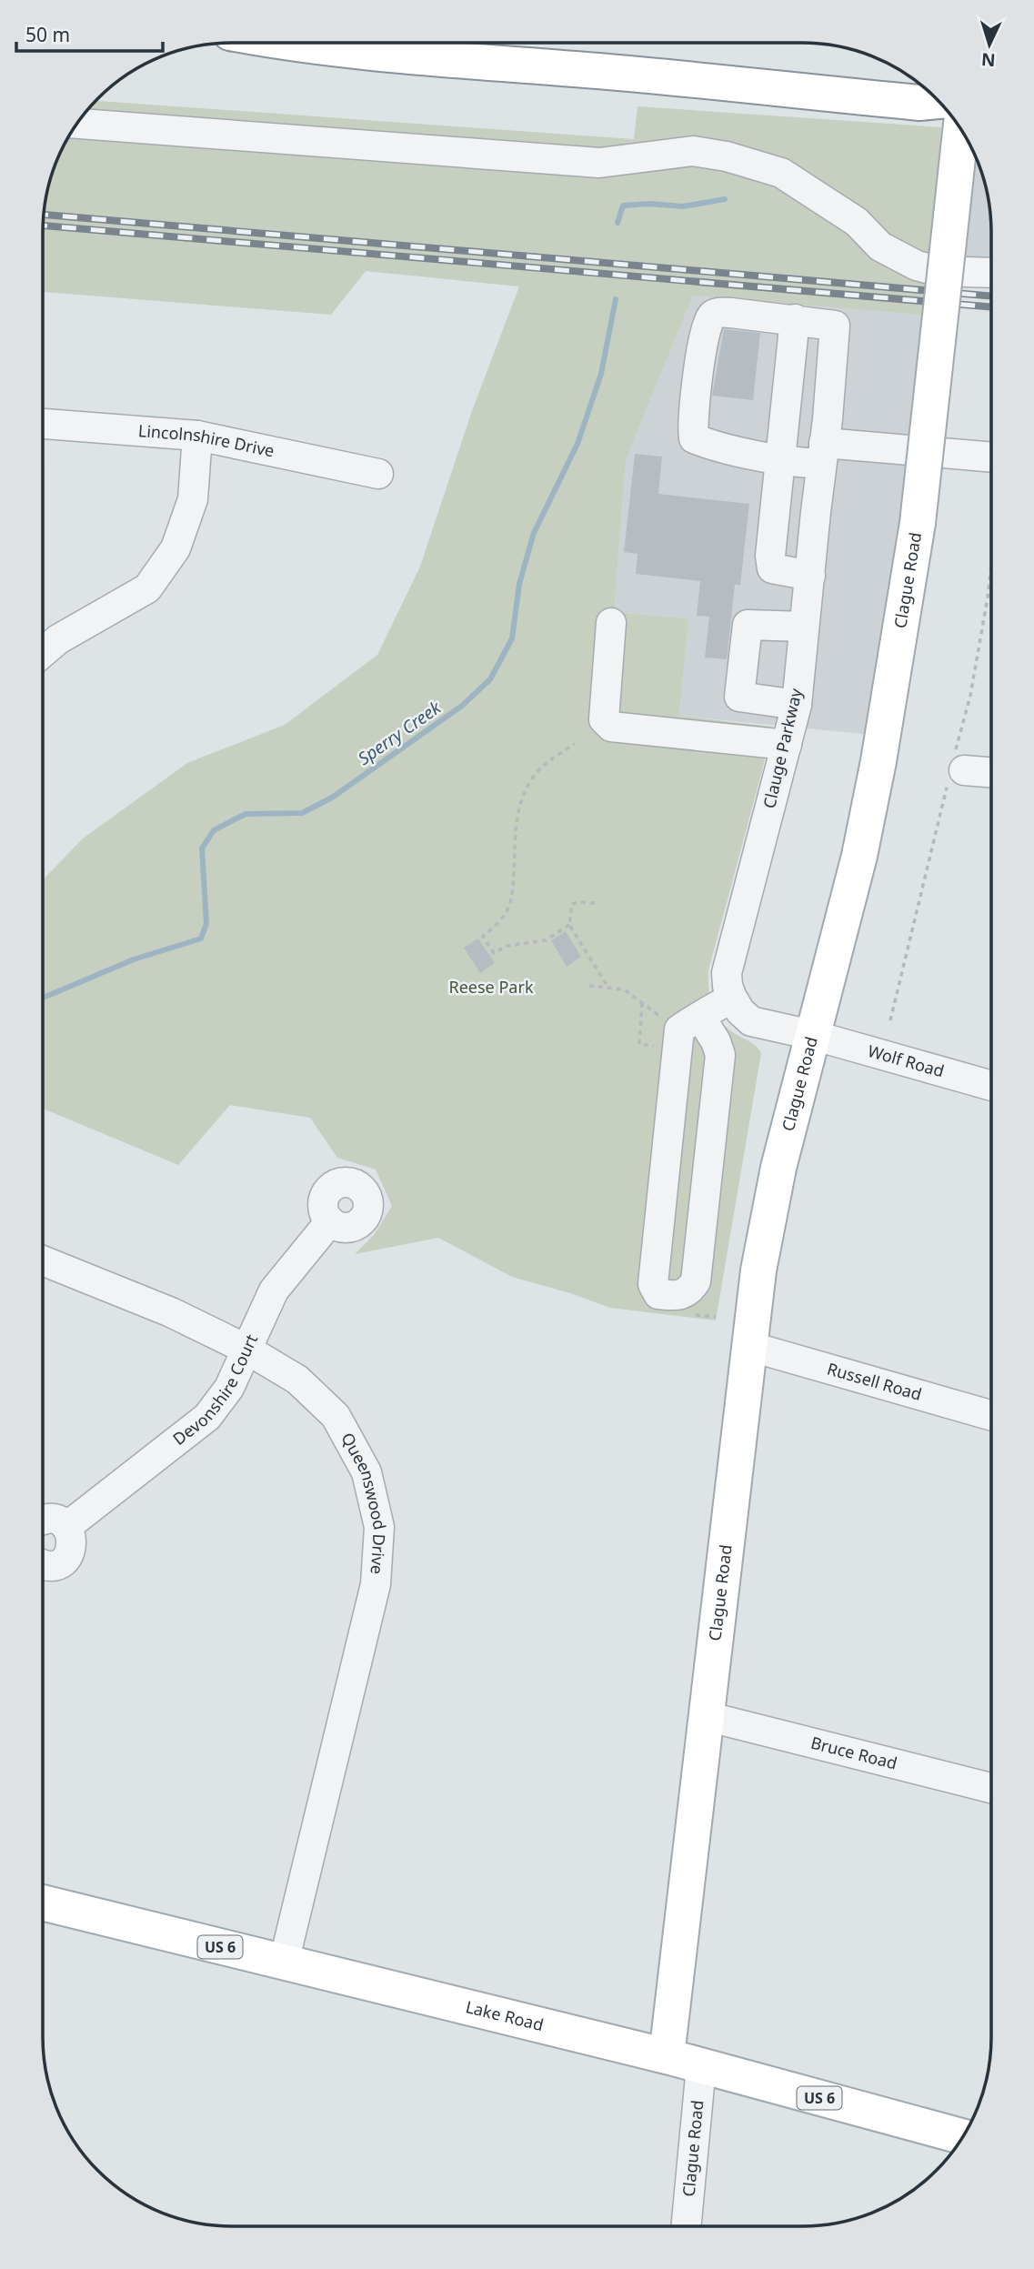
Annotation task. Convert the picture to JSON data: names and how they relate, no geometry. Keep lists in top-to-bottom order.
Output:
{
  "streets": {
    "main road": ["Clague Road", "US 6", "Lake Road"],
    "street": [
      "Lincolnshire Drive",
      "Clauge Parkway",
      "Wolf Road",
      "Russell Road",
      "Devonshire Court",
      "Queenswood Drive",
      "Bruce Road"
    ]
  },
  "crossings": [
    ["Clague Road", "Wolf Road"],
    ["Clague Road", "Russell Road"],
    ["Clague Road", "Bruce Road"],
    ["Clague Road", "Lake Road"],
    ["Devonshire Court", "Queenswood Drive"],
    ["Queenswood Drive", "Lake Road"]
  ],
  "water": ["Sperry Creek"],
  "parks": ["Reese Park"],
  "scale_bar": "50 m",
  "north": "bottom"
}
